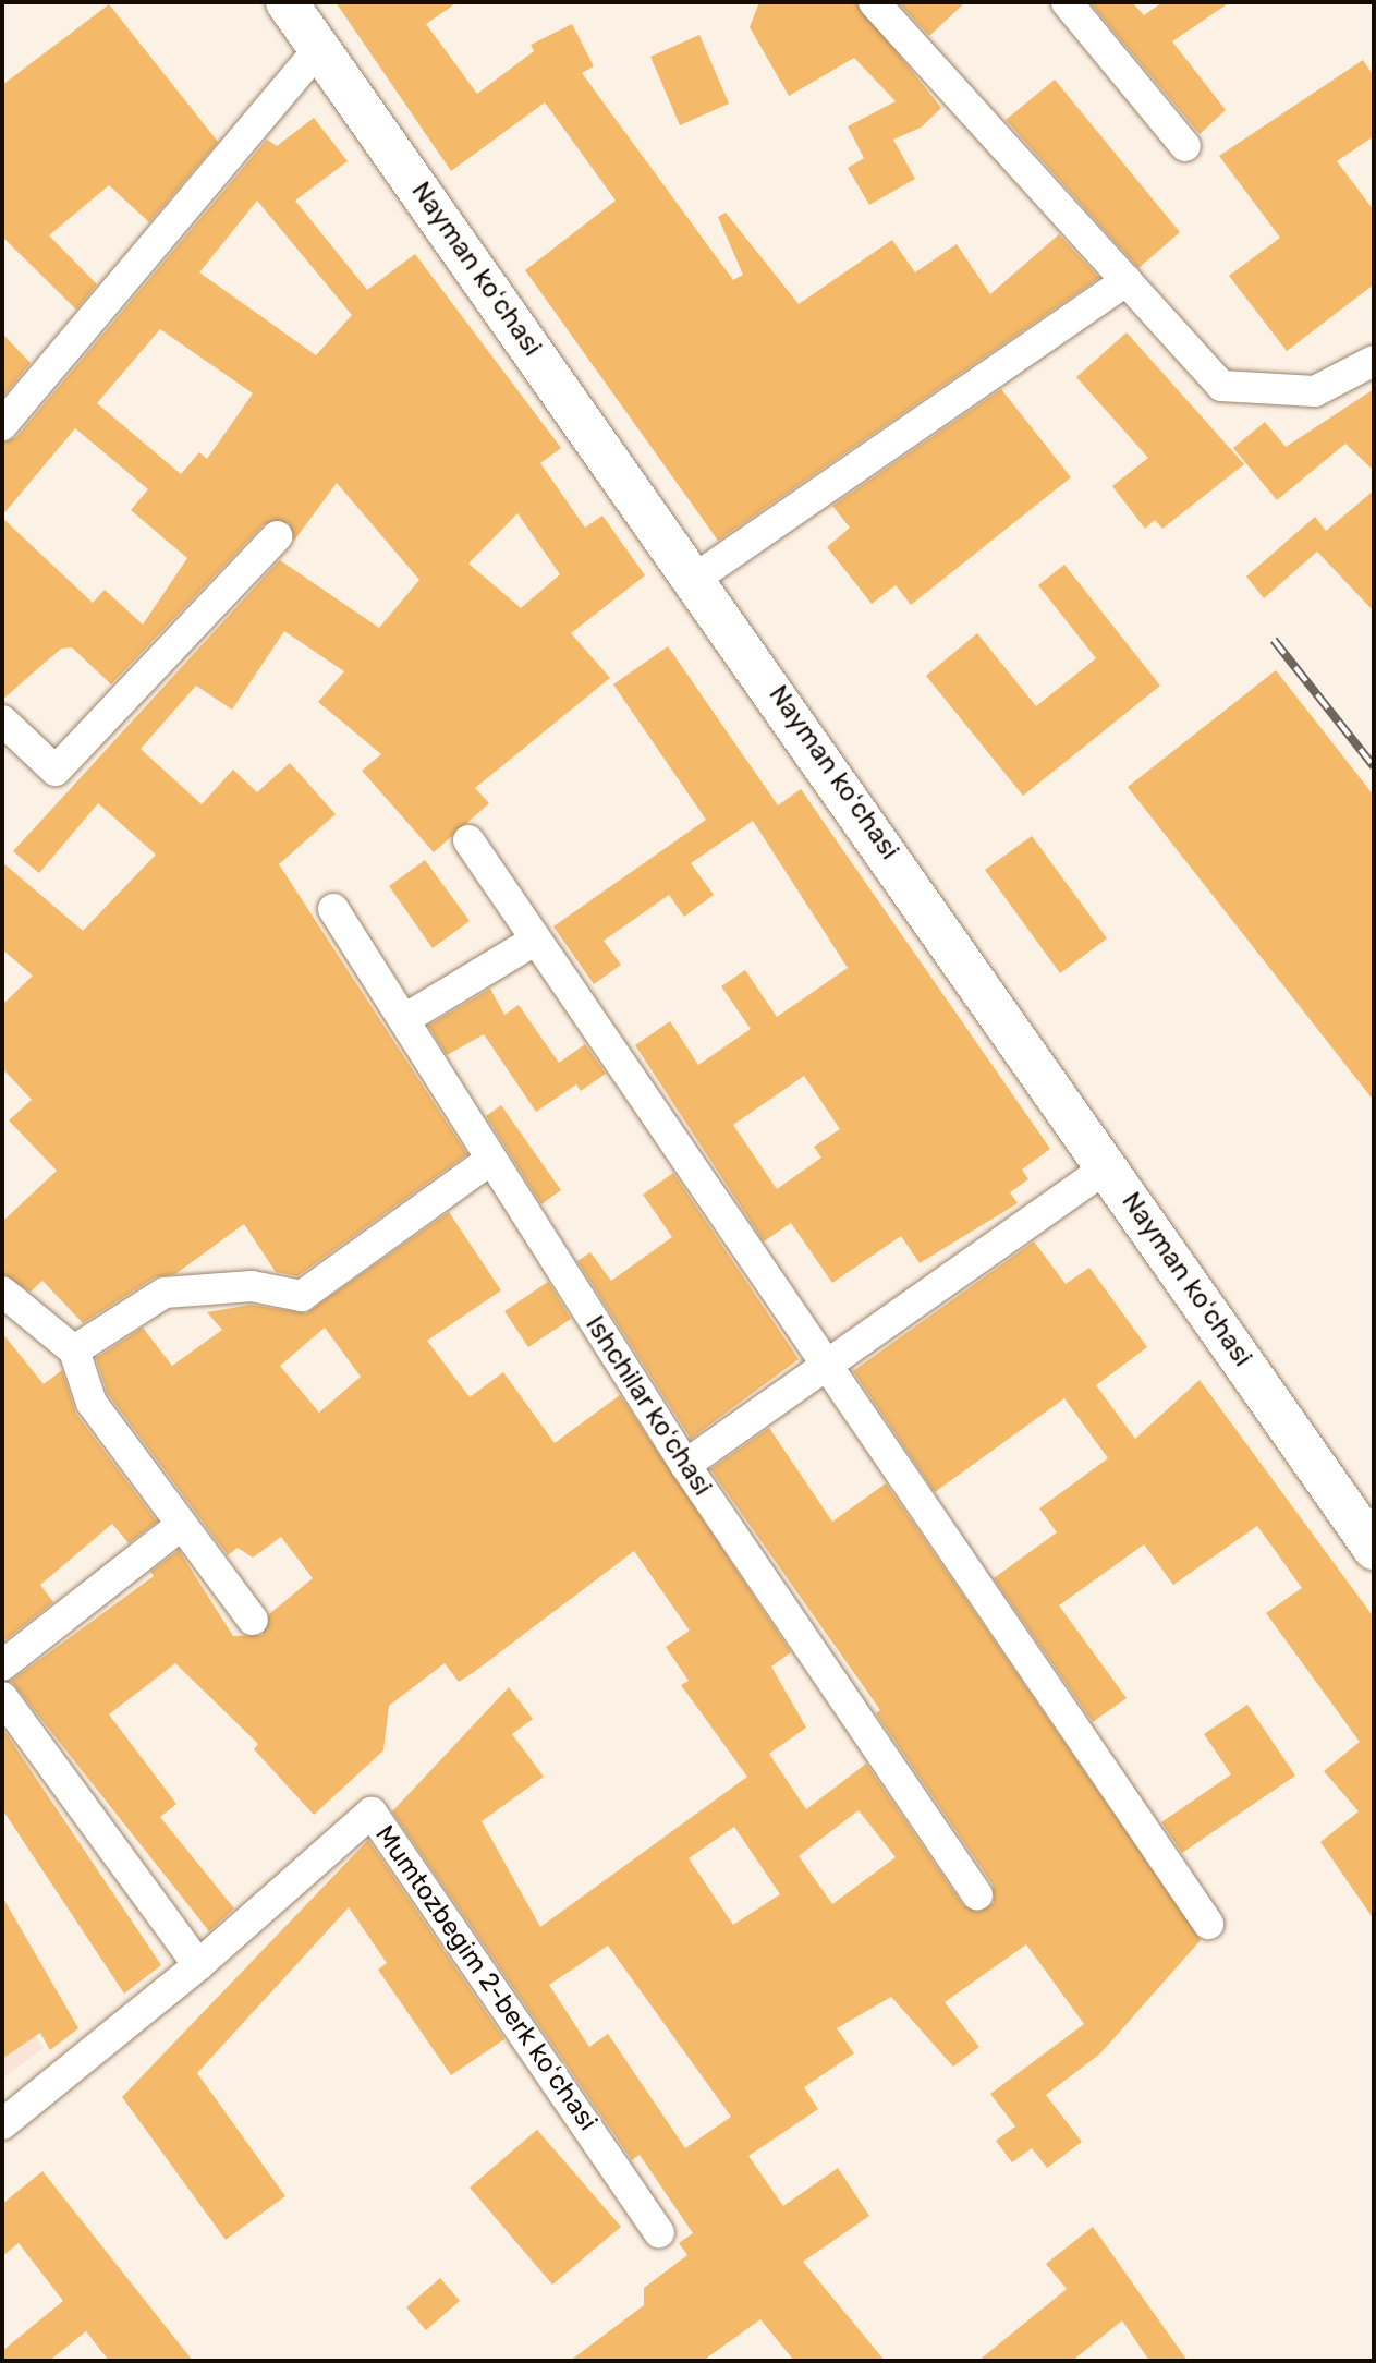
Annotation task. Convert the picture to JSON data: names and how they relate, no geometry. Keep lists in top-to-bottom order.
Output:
{
  "streets": {
    "main road": ["Nayman koʻchasi"],
    "street": ["Ishchilar koʻchasi", "Mumtozbegim 2-berk koʻchasi"]
  }
}
